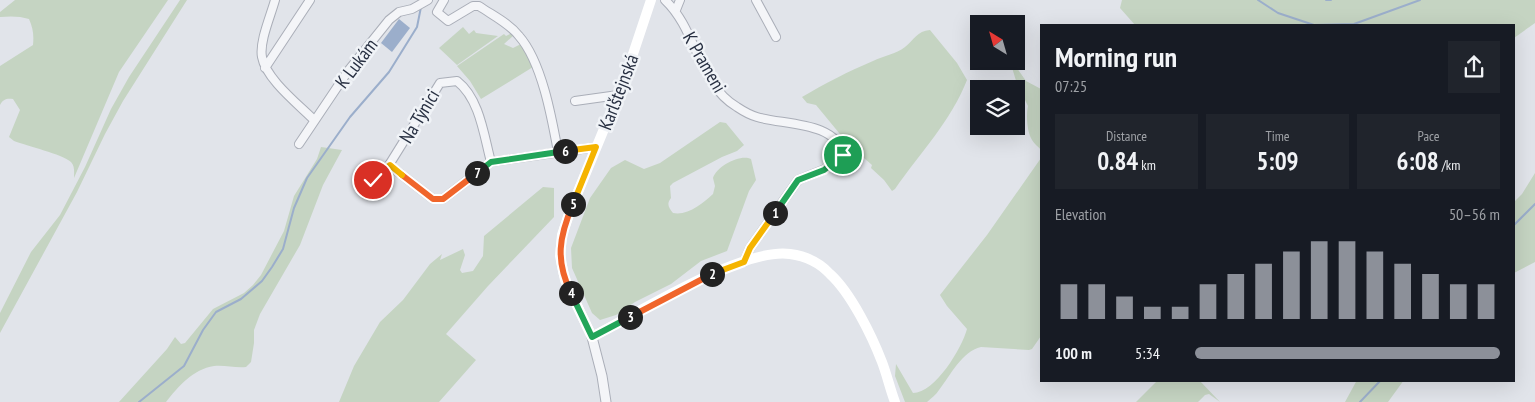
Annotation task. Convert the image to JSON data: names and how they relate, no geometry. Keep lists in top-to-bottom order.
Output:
{
  "streets": {
    "main road": ["Karlštejnská"],
    "street": ["K Prameni", "K Lukám", "Na Týnici"]
  },
  "crossings": [
    ["Karlštejnská", "Na Týnici"]
  ],
  "north": "top left",
  "page": {
    "heading": ["Morning run", "07:25"],
    "stats": [
      ["Distance", "0.84 km"],
      ["Time", "5:09"],
      ["Pace", "6:08 /km"]
    ],
    "pins": [
      "6",
      "7",
      "5",
      "1",
      "2",
      "4",
      "3"
    ],
    "chart": ["Elevation", "50–56 m"],
    "list": [
      {
        "name": "100 m",
        "note": "5:34"
      }
    ]
  }
}
